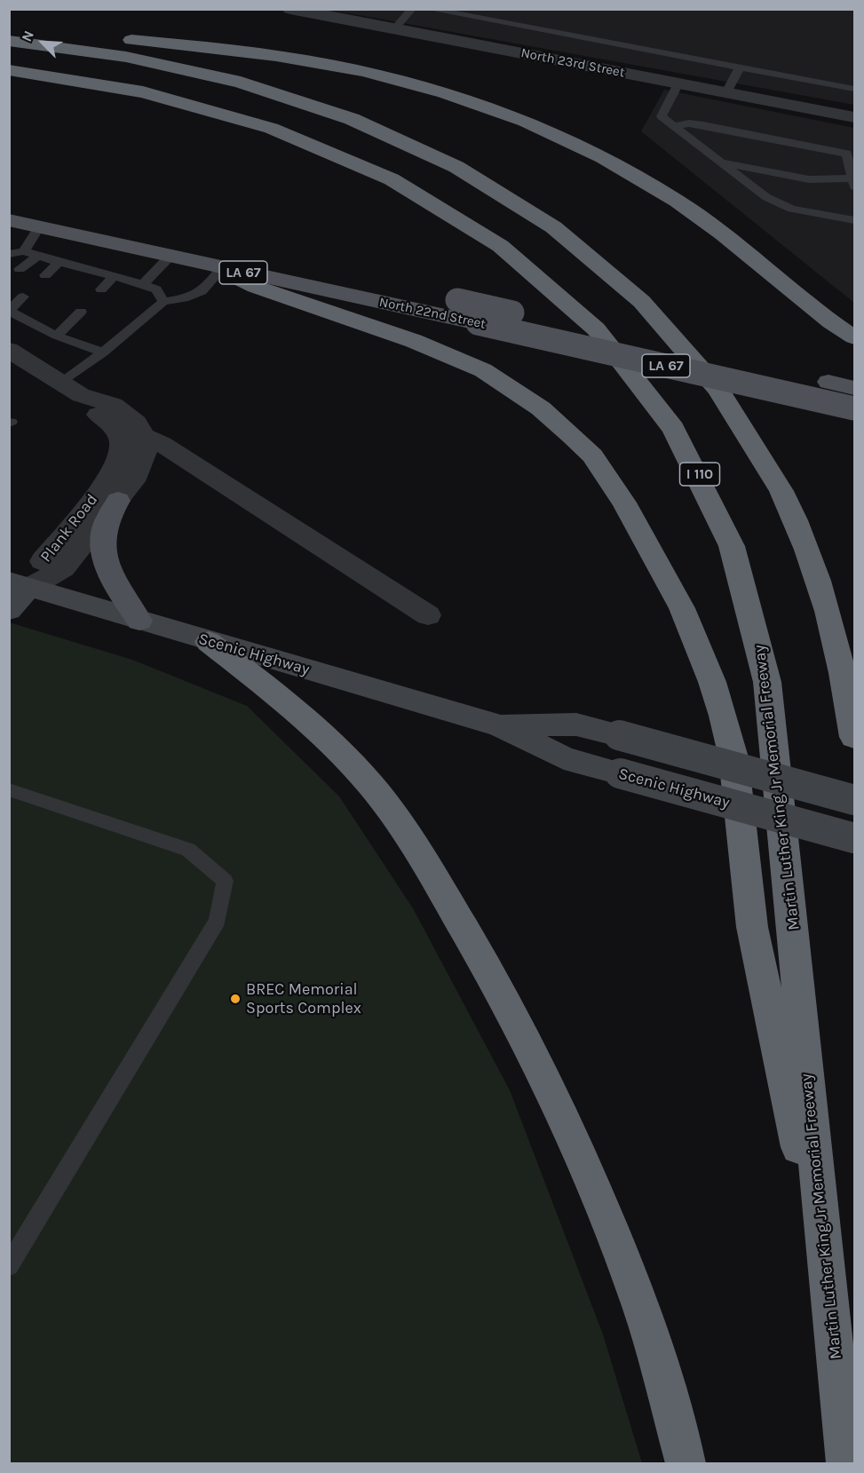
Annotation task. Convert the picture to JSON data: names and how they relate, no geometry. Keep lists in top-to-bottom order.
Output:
{
  "streets": {
    "highway": ["I 110", "Martin Luther King Jr Memorial Freeway"],
    "main road": ["LA 67", "North 22nd Street"],
    "street": ["North 23rd Street", "Plank Road", "Scenic Highway"]
  },
  "crossings": [
    ["Plank Road", "Scenic Highway"]
  ],
  "places": ["BREC Memorial Sports Complex"],
  "north": "top left"
}
